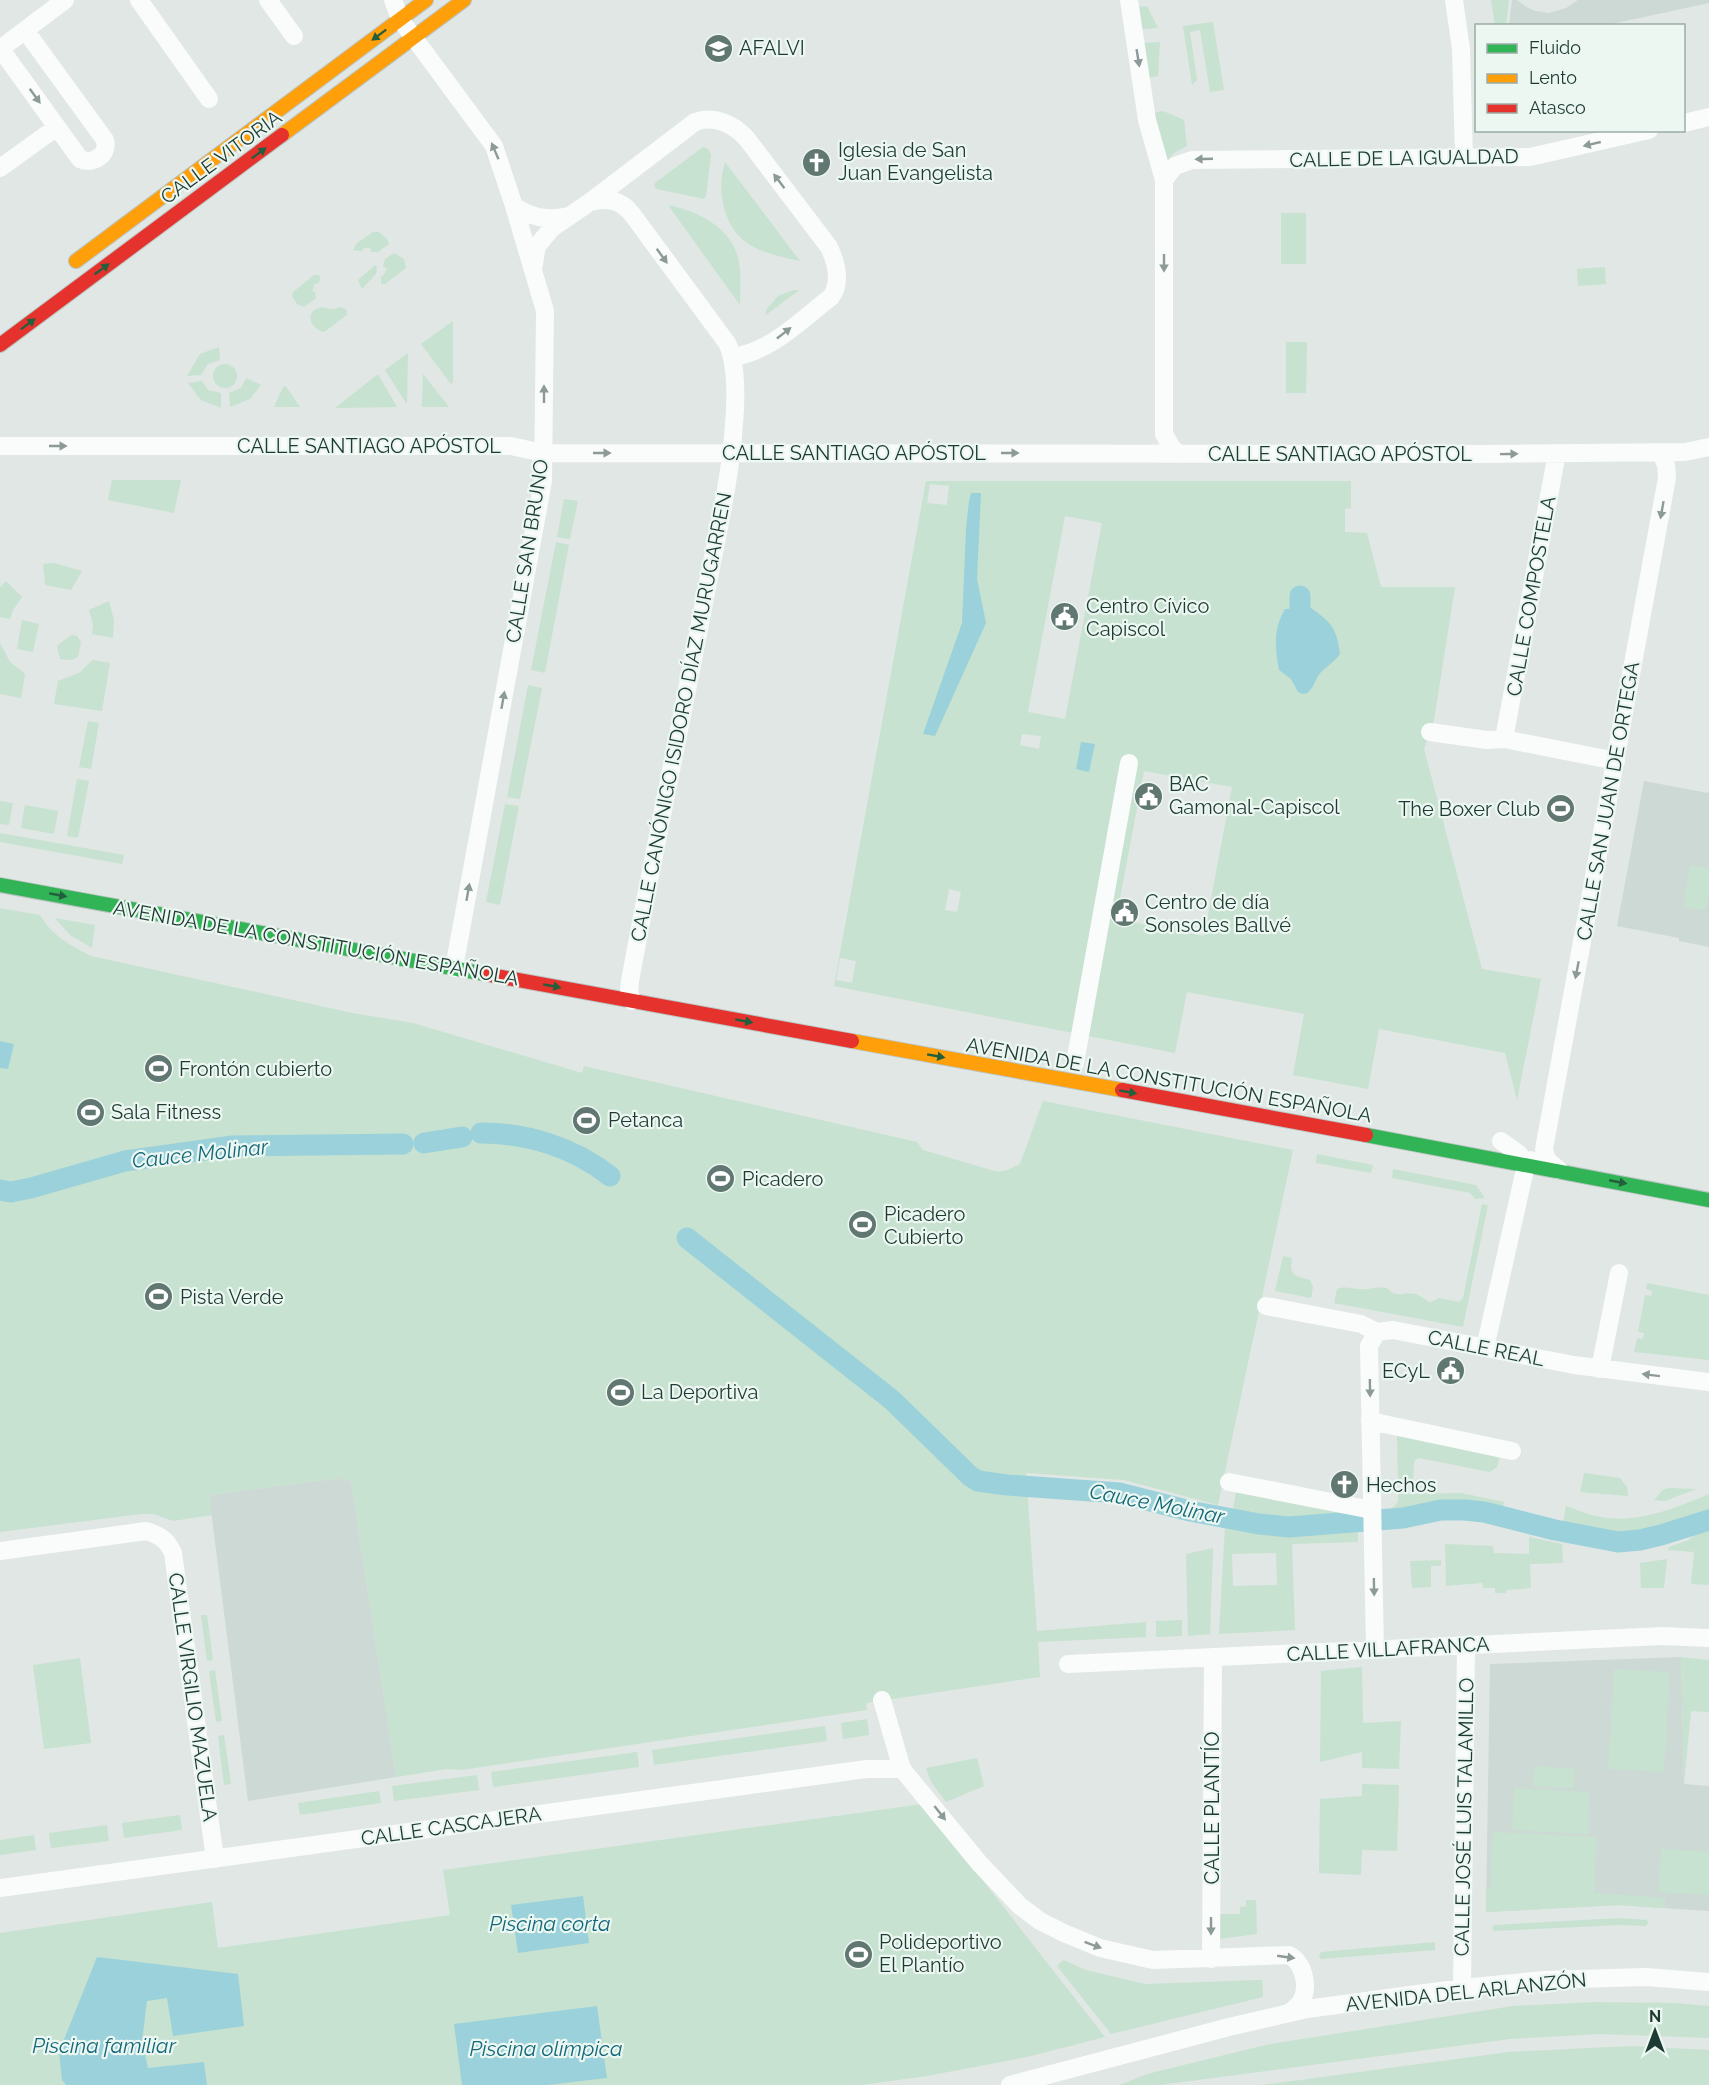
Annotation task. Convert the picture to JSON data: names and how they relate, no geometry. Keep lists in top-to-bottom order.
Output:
{
  "streets": {
    "highway": ["CALLE VITORIA", "AVENIDA DE LA CONSTITUCIÓN ESPAÑOLA"],
    "street": [
      "CALLE DE LA IGUALDAD",
      "CALLE SANTIAGO APÓSTOL",
      "CALLE SAN BRUNO",
      "CALLE COMPOSTELA",
      "CALLE CANÓNIGO ISIDORO DÍAZ MURUGARREN",
      "CALLE SAN JUAN DE ORTEGA",
      "CALLE REAL",
      "CALLE VILLAFRANCA",
      "CALLE VIRGILIO MAZUELA",
      "CALLE PLANTÍO",
      "CALLE JOSÉ LUIS TALAMILLO",
      "CALLE CASCAJERA",
      "AVENIDA DEL ARLANZÓN"
    ]
  },
  "crossings": [
    ["CALLE VITORIA", "CALLE SAN BRUNO"],
    ["CALLE SANTIAGO APÓSTOL", "CALLE SAN BRUNO"],
    ["CALLE SANTIAGO APÓSTOL", "CALLE COMPOSTELA"],
    ["CALLE SANTIAGO APÓSTOL", "CALLE CANÓNIGO ISIDORO DÍAZ MURUGARREN"],
    ["CALLE SANTIAGO APÓSTOL", "CALLE SAN JUAN DE ORTEGA"],
    ["CALLE SAN BRUNO", "AVENIDA DE LA CONSTITUCIÓN ESPAÑOLA"],
    ["CALLE CANÓNIGO ISIDORO DÍAZ MURUGARREN", "AVENIDA DE LA CONSTITUCIÓN ESPAÑOLA"],
    ["CALLE VILLAFRANCA", "CALLE PLANTÍO"],
    ["CALLE VILLAFRANCA", "CALLE JOSÉ LUIS TALAMILLO"],
    ["CALLE VIRGILIO MAZUELA", "CALLE CASCAJERA"],
    ["CALLE JOSÉ LUIS TALAMILLO", "AVENIDA DEL ARLANZÓN"]
  ],
  "one_way": [
    "CALLE DE LA IGUALDAD",
    "CALLE SANTIAGO APÓSTOL",
    "CALLE SAN BRUNO",
    "CALLE SAN JUAN DE ORTEGA",
    "AVENIDA DE LA CONSTITUCIÓN ESPAÑOLA",
    "CALLE PLANTÍO"
  ],
  "water": [
    "Cauce Molinar",
    "Piscina corta",
    "Piscina familiar",
    "Piscina olímpica"
  ],
  "places": {
    "school or university": ["AFALVI"],
    "church": ["Iglesia de San Juan Evangelista", "Hechos"],
    "public building": [
      "Centro Cívico Capiscol",
      "BAC Gamonal-Capiscol",
      "Centro de día Sonsoles Ballvé",
      "ECyL"
    ],
    "sports": [
      "The Boxer Club",
      "Frontón cubierto",
      "Sala Fitness",
      "Petanca",
      "Picadero",
      "Picadero Cubierto",
      "Pista Verde",
      "La Deportiva",
      "Polideportivo El Plantío"
    ]
  },
  "legend": ["Fluido", "Lento", "Atasco"],
  "north": "top"
}
